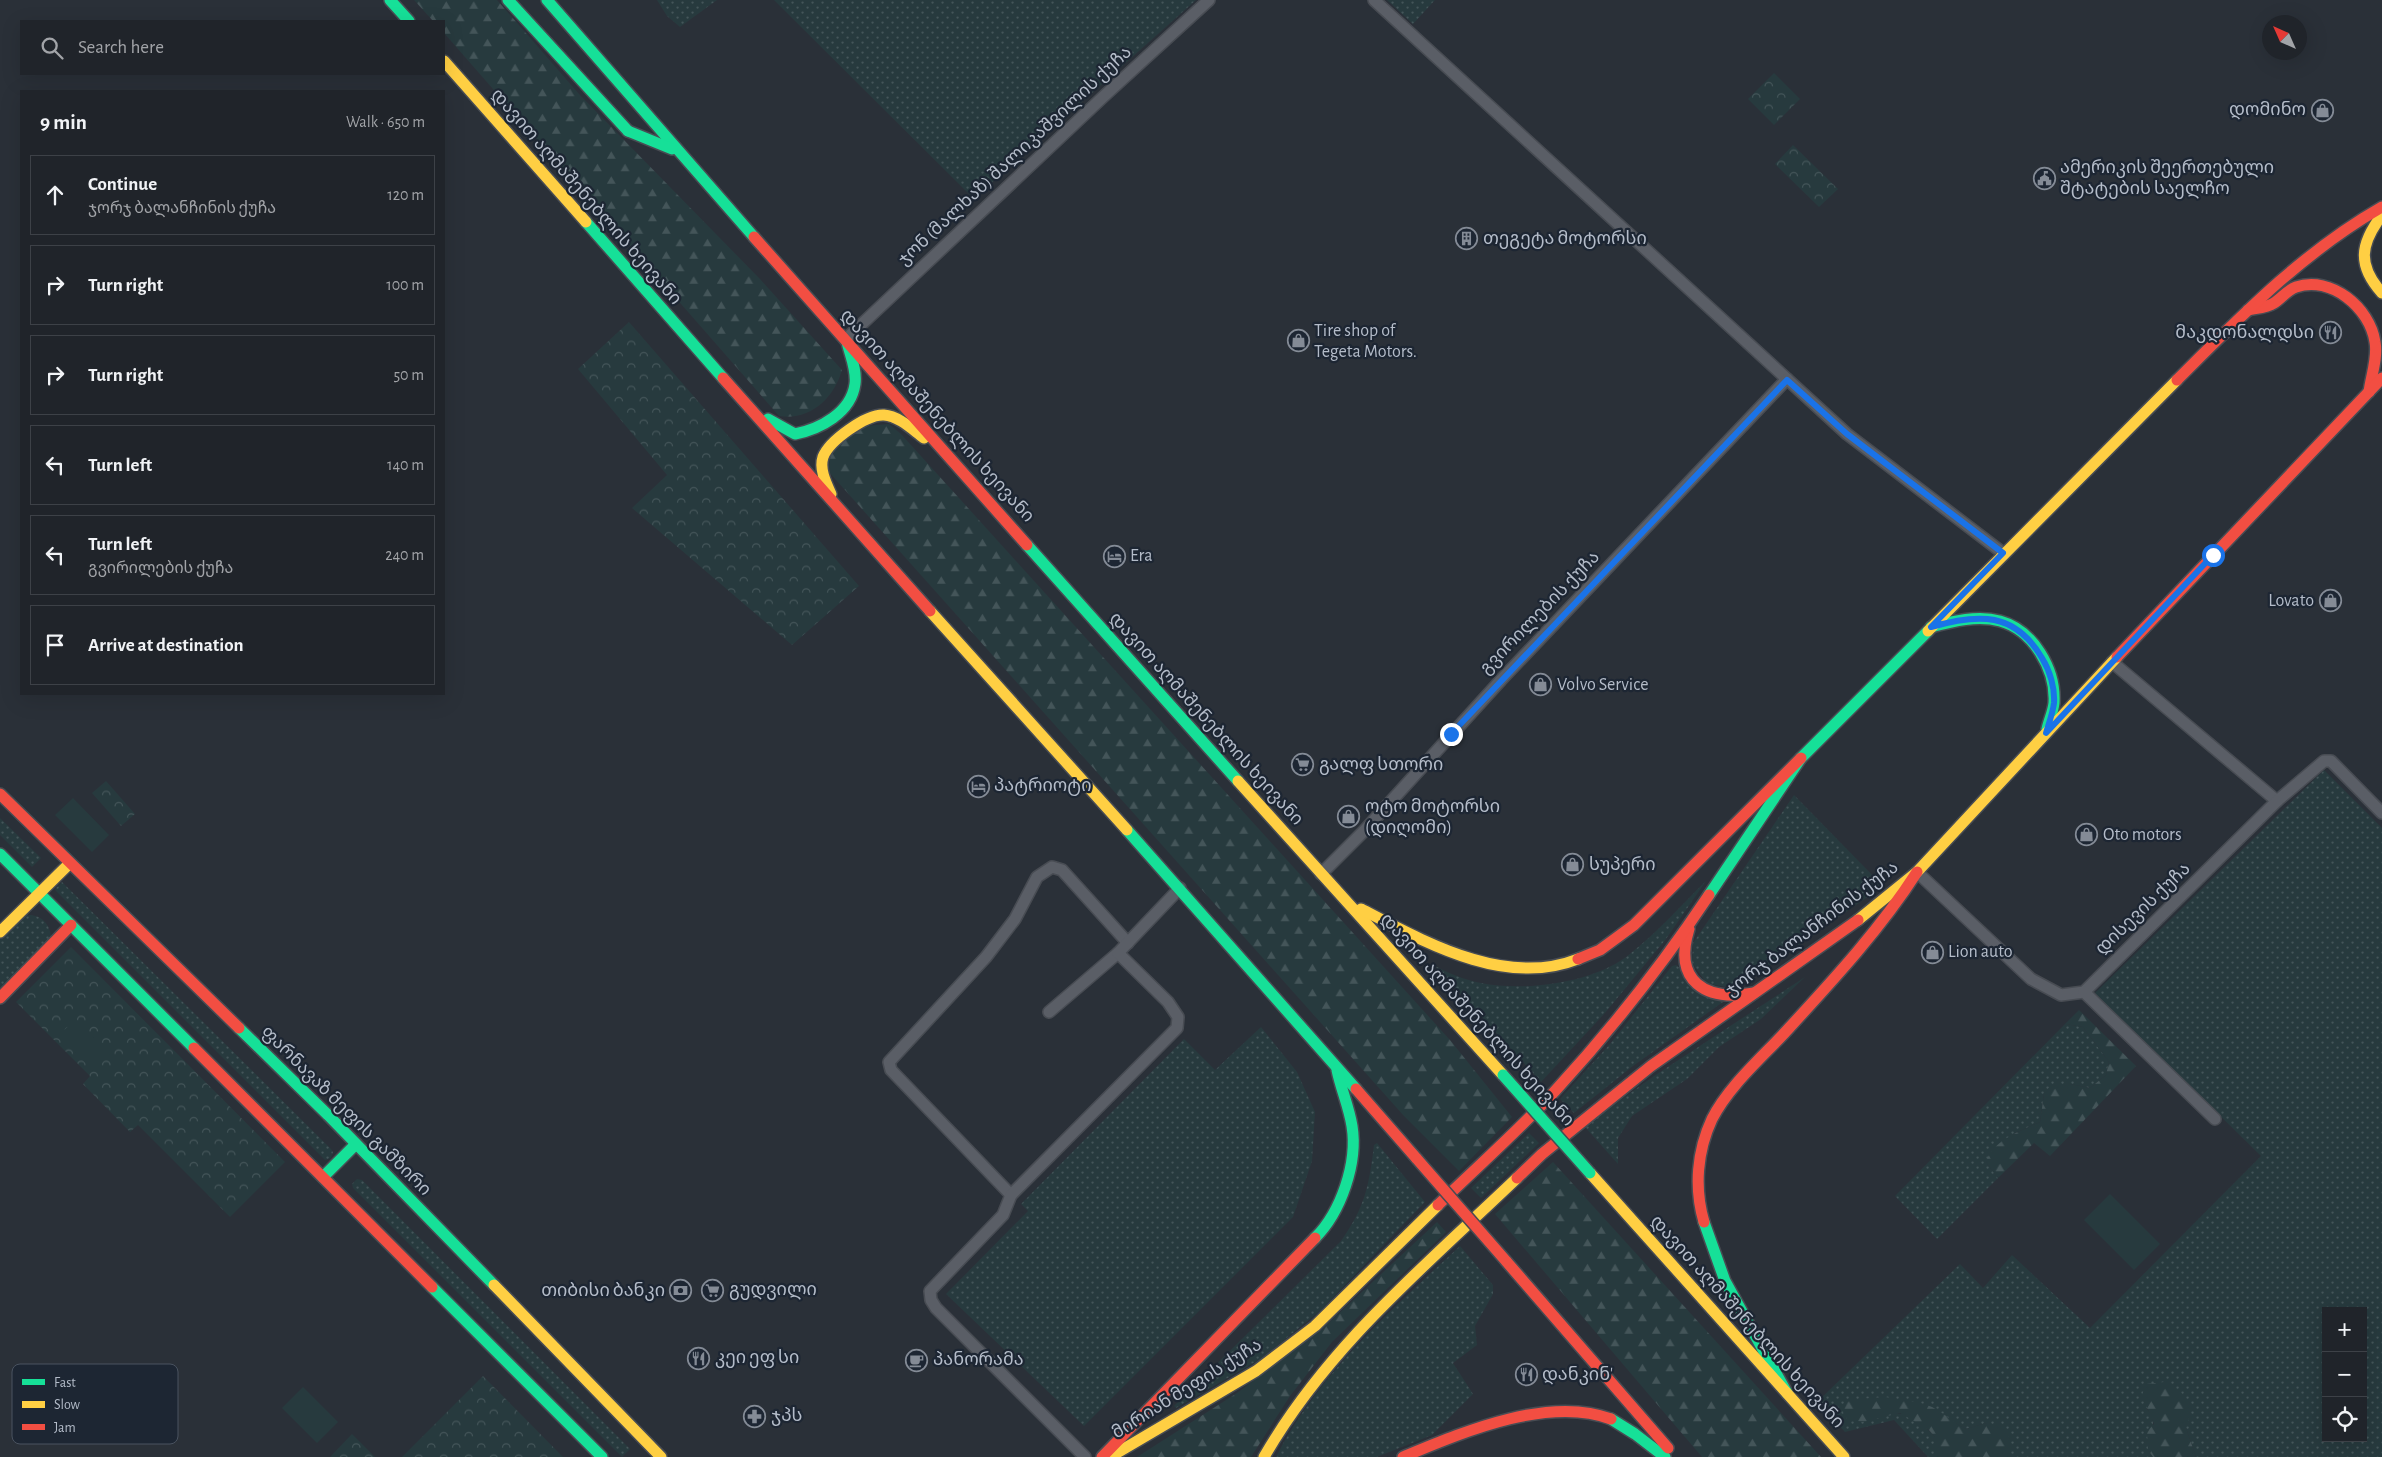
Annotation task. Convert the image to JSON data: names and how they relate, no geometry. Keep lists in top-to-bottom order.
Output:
{
  "streets": {
    "main road": [
      "დავით აღმაშენებლის ხეივანი",
      "ჯორჯ ბალანჩინის ქუჩა",
      "ფარნავაზ მეფის გამზირი",
      "მირიან მეფის ქუჩა"
    ],
    "street": ["ჯონ (მალხაზ) შალიკაშვილის ქუჩა", "გვირილების ქუჩა", "დისევის ქუჩა"]
  },
  "crossings": [
    ["ჯონ (მალხაზ) შალიკაშვილის ქუჩა", "დავით აღმაშენებლის ხეივანი"],
    ["დავით აღმაშენებლის ხეივანი", "გვირილების ქუჩა"]
  ],
  "places": {
    "shop": [
      "დომინო",
      "Tire shop of Tegeta Motors.",
      "Lovato",
      "Volvo Service",
      "ოტო მოტორსი (დიღომი)",
      "Oto motors",
      "სუპერი",
      "Lion auto"
    ],
    "public building": ["ამერიკის შეერთებული შტატების საელჩო"],
    "building": ["თეგეტა მოტორსი"],
    "restaurant": ["მაკდონალდსი", "კეი ეფ სი", "დანკინ'"],
    "hotel": ["Era", "პატრიოტი"],
    "supermarket": ["გალფ სთორი", "გუდვილი"],
    "bank": ["თიბისი ბანკი"],
    "cafe": ["პანორამა"],
    "pharmacy": ["ჯპს"]
  },
  "legend": ["Fast", "Slow", "Jam"],
  "north": "top left",
  "page": {
    "search": "Search here",
    "heading": ["9 min", "Walk · 650 m"],
    "list": [
      ["Continue", "ჯორჯ ბალანჩინის ქუჩა", "120 m"],
      ["Turn right", "100 m"],
      ["Turn right", "50 m"],
      ["Turn left", "140 m"],
      ["Turn left", "გვირილების ქუჩა", "240 m"],
      "Arrive at destination"
    ],
    "map_buttons": ["+", "−"]
  }
}
